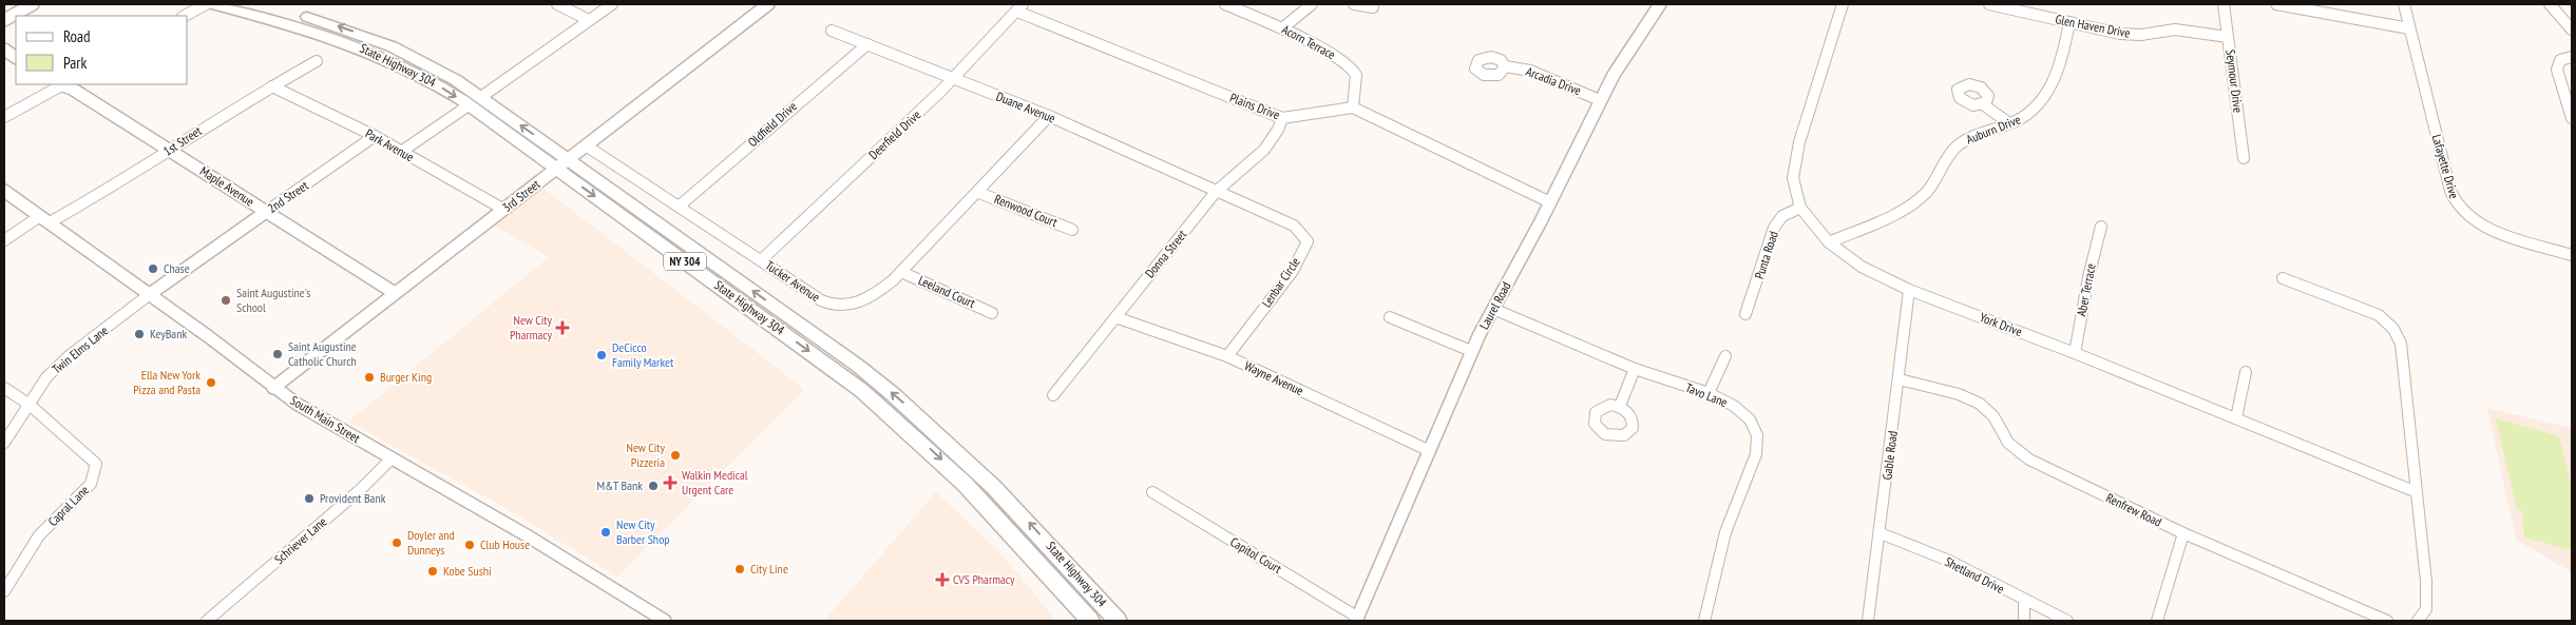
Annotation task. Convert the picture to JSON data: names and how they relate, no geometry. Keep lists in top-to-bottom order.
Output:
{
  "streets": {
    "main road": ["State Highway 304", "NY 304"],
    "street": [
      "Glen Haven Drive",
      "Acorn Terrace",
      "Arcadia Drive",
      "Seymour Drive",
      "Plains Drive",
      "Duane Avenue",
      "Oldfield Drive",
      "Auburn Drive",
      "Deerfield Drive",
      "1st Street",
      "Park Avenue",
      "Lafayette Drive",
      "Maple Avenue",
      "3rd Street",
      "2nd Street",
      "Renwood Court",
      "Donna Street",
      "Punta Road",
      "Tucker Avenue",
      "Lenbar Circle",
      "Aber Terrace",
      "Leeland Court",
      "Laurel Road",
      "York Drive",
      "Twin Elms Lane",
      "Wayne Avenue",
      "Tavo Lane",
      "South Main Street",
      "Gable Road",
      "Capral Lane",
      "Renfrew Road",
      "Schriever Lane",
      "Capitol Court",
      "Shetland Drive"
    ]
  },
  "crossings": [
    ["Glen Haven Drive", "Seymour Drive"],
    ["Glen Haven Drive", "Auburn Drive"],
    ["Acorn Terrace", "Plains Drive"],
    ["State Highway 304", "3rd Street"],
    ["Arcadia Drive", "Laurel Road"],
    ["Plains Drive", "Deerfield Drive"],
    ["Plains Drive", "Donna Street"],
    ["Duane Avenue", "Oldfield Drive"],
    ["Duane Avenue", "Deerfield Drive"],
    ["Duane Avenue", "Donna Street"],
    ["Duane Avenue", "Tucker Avenue"],
    ["Duane Avenue", "Lenbar Circle"],
    ["Oldfield Drive", "Tucker Avenue"],
    ["Auburn Drive", "York Drive"],
    ["Deerfield Drive", "Tucker Avenue"],
    ["1st Street", "Park Avenue"],
    ["1st Street", "Maple Avenue"],
    ["1st Street", "South Main Street"],
    ["Park Avenue", "3rd Street"],
    ["Park Avenue", "2nd Street"],
    ["Maple Avenue", "3rd Street"],
    ["Maple Avenue", "2nd Street"],
    ["3rd Street", "Tucker Avenue"],
    ["3rd Street", "South Main Street"],
    ["2nd Street", "Twin Elms Lane"],
    ["2nd Street", "South Main Street"],
    ["Renwood Court", "Tucker Avenue"],
    ["Donna Street", "Lenbar Circle"],
    ["Donna Street", "Wayne Avenue"],
    ["Punta Road", "York Drive"],
    ["Tucker Avenue", "Leeland Court"],
    ["Lenbar Circle", "Wayne Avenue"],
    ["Aber Terrace", "York Drive"],
    ["Laurel Road", "Wayne Avenue"],
    ["Laurel Road", "Tavo Lane"],
    ["Laurel Road", "Capitol Court"],
    ["York Drive", "Gable Road"],
    ["Twin Elms Lane", "South Main Street"],
    ["Twin Elms Lane", "Capral Lane"],
    ["South Main Street", "Schriever Lane"],
    ["Gable Road", "Renfrew Road"],
    ["Gable Road", "Shetland Drive"]
  ],
  "places": {
    "other": [
      "Chase",
      "Saint Augustine's School",
      "KeyBank",
      "Saint Augustine Catholic Church",
      "DeCicco Family Market",
      "Burger King",
      "Ella New York Pizza and Pasta",
      "New City Pizzeria",
      "M&T Bank",
      "Provident Bank",
      "New City Barber Shop",
      "Doyler and Dunneys",
      "Club House",
      "City Line",
      "Kobe Sushi"
    ],
    "health": ["New City Pharmacy", "Walkin Medical Urgent Care", "CVS Pharmacy"]
  },
  "legend": ["Road", "Park"]
}
